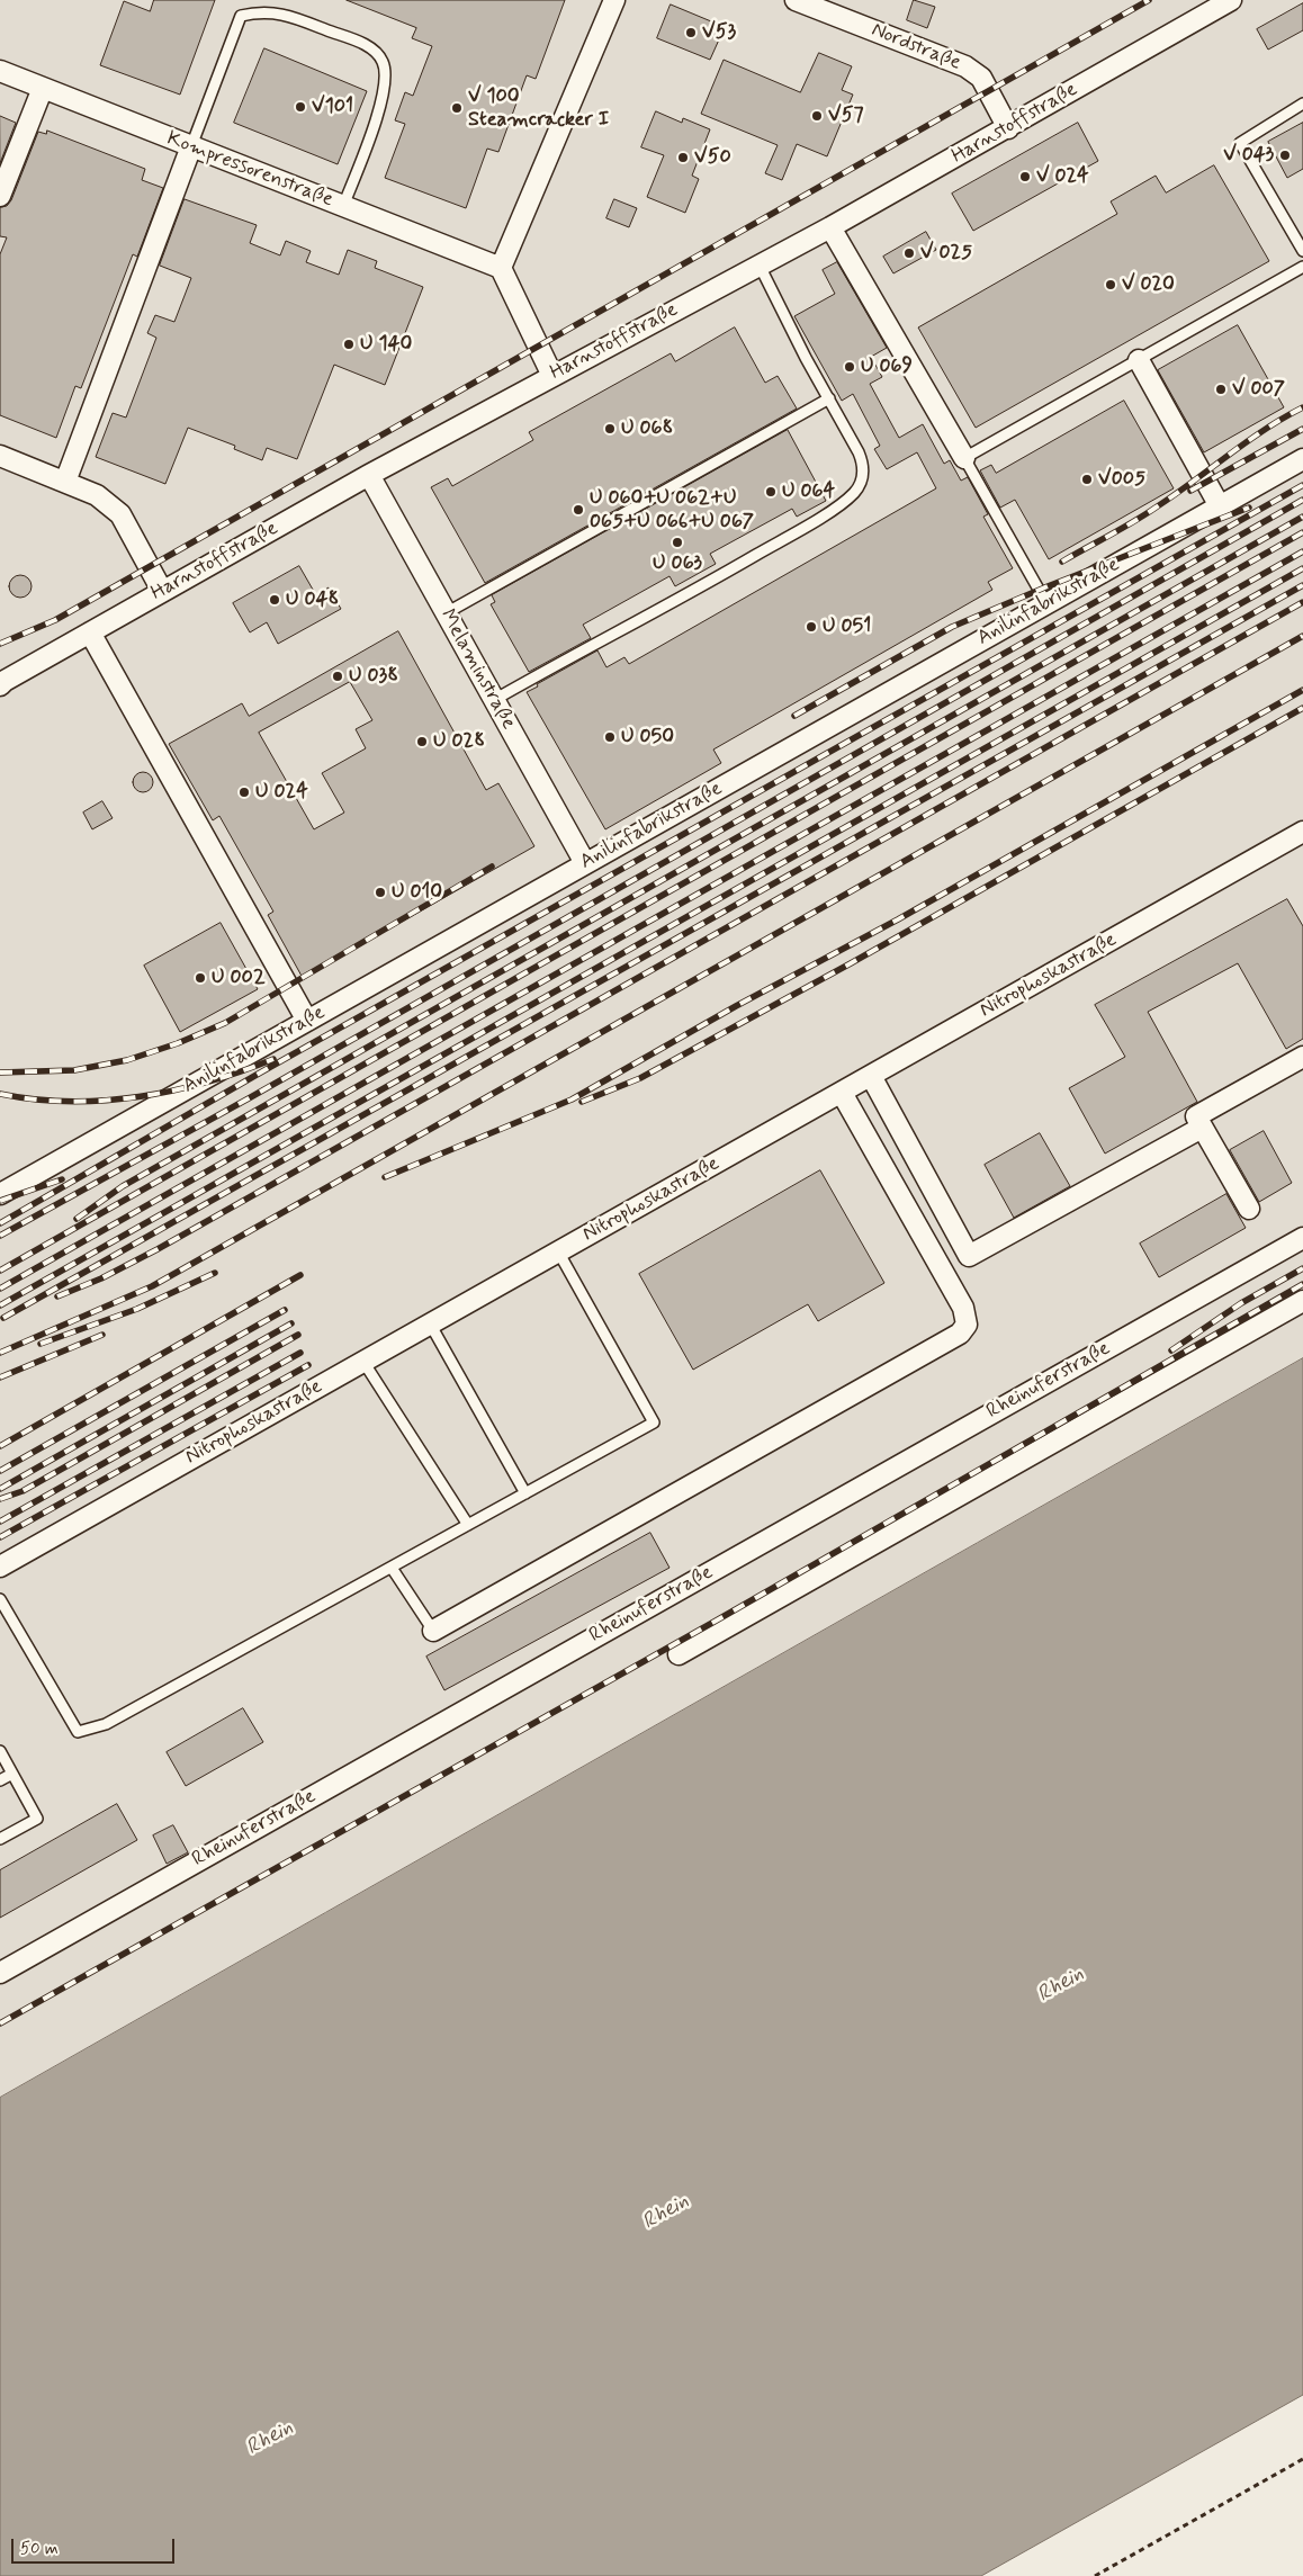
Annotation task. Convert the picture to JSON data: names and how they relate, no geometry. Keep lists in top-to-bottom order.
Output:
{
  "streets": {
    "street": [
      "Nordstraße",
      "Harnstoffstraße",
      "Kompressorenstraße",
      "Anilinfabrikstraße",
      "Melaminstraße",
      "Nitrophoskastraße",
      "Rheinuferstraße"
    ]
  },
  "crossings": [
    ["Nordstraße", "Harnstoffstraße"],
    ["Harnstoffstraße", "Melaminstraße"],
    ["Anilinfabrikstraße", "Melaminstraße"]
  ],
  "water": ["Rhein"],
  "places": [
    "V53",
    "V101",
    "V 100 Steamcracker I",
    "V57",
    "V 043",
    "V50",
    "V 024",
    "V 025",
    "V 020",
    "U 140",
    "U 069",
    "V 007",
    "U 068",
    "V005",
    "U 064",
    "U 060+U 062+U 065+U 066+U 067",
    "U 063",
    "U 048",
    "U 051",
    "U 038",
    "U 050",
    "U 028",
    "U 024",
    "U 010",
    "U 002"
  ],
  "scale_bar": "50 m"
}
